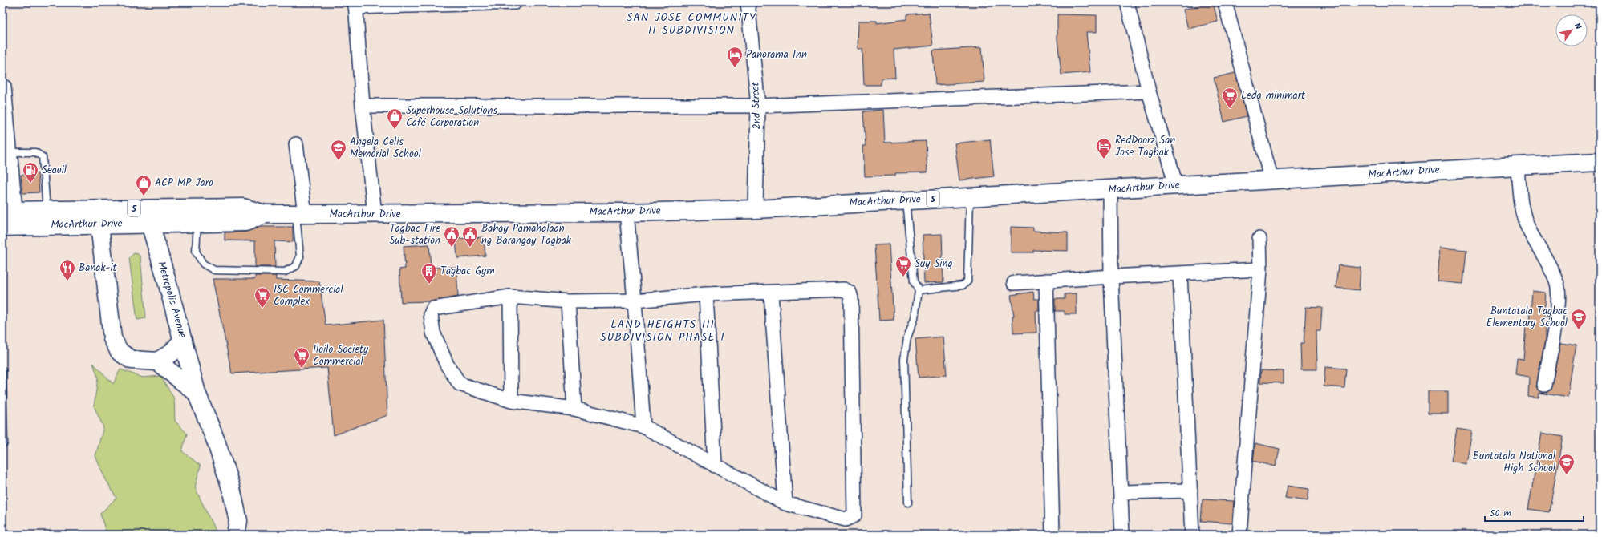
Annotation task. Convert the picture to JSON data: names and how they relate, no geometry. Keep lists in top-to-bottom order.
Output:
{
  "streets": {
    "main road": ["MacArthur Drive", "5", "Metropolis Avenue"],
    "street": ["2nd Street"]
  },
  "crossings": [
    ["2nd Street", "MacArthur Drive"],
    ["MacArthur Drive", "Metropolis Avenue"]
  ],
  "districts": ["SAN JOSE COMMUNITY II SUBDIVISION", "LAND HEIGHTS III SUBDIVISION PHASE I"],
  "places": {
    "hotel": ["Panorama Inn", "RedDoorz San Jose Tagbak"],
    "supermarket": [
      "Leda minimart",
      "Suy Sing",
      "ISC Commercial Complex",
      "Iloilo Society Commercial"
    ],
    "shop": ["Superhouse Solutions Café Corporation", "ACP MP Jaro"],
    "school or university": ["Angela Celis Memorial School", "Buntatala Tagbac Elementary School", "Buntatala National High School"],
    "fuel station": ["Seaoil"],
    "public building": ["Tagbac Fire Sub-station", "Bahay Pamahalaan ng Barangay Tagbak"],
    "restaurant": ["Banak-it"],
    "building": ["Tagbac Gym"]
  },
  "scale_bar": "50 m",
  "north": "top right"
}
